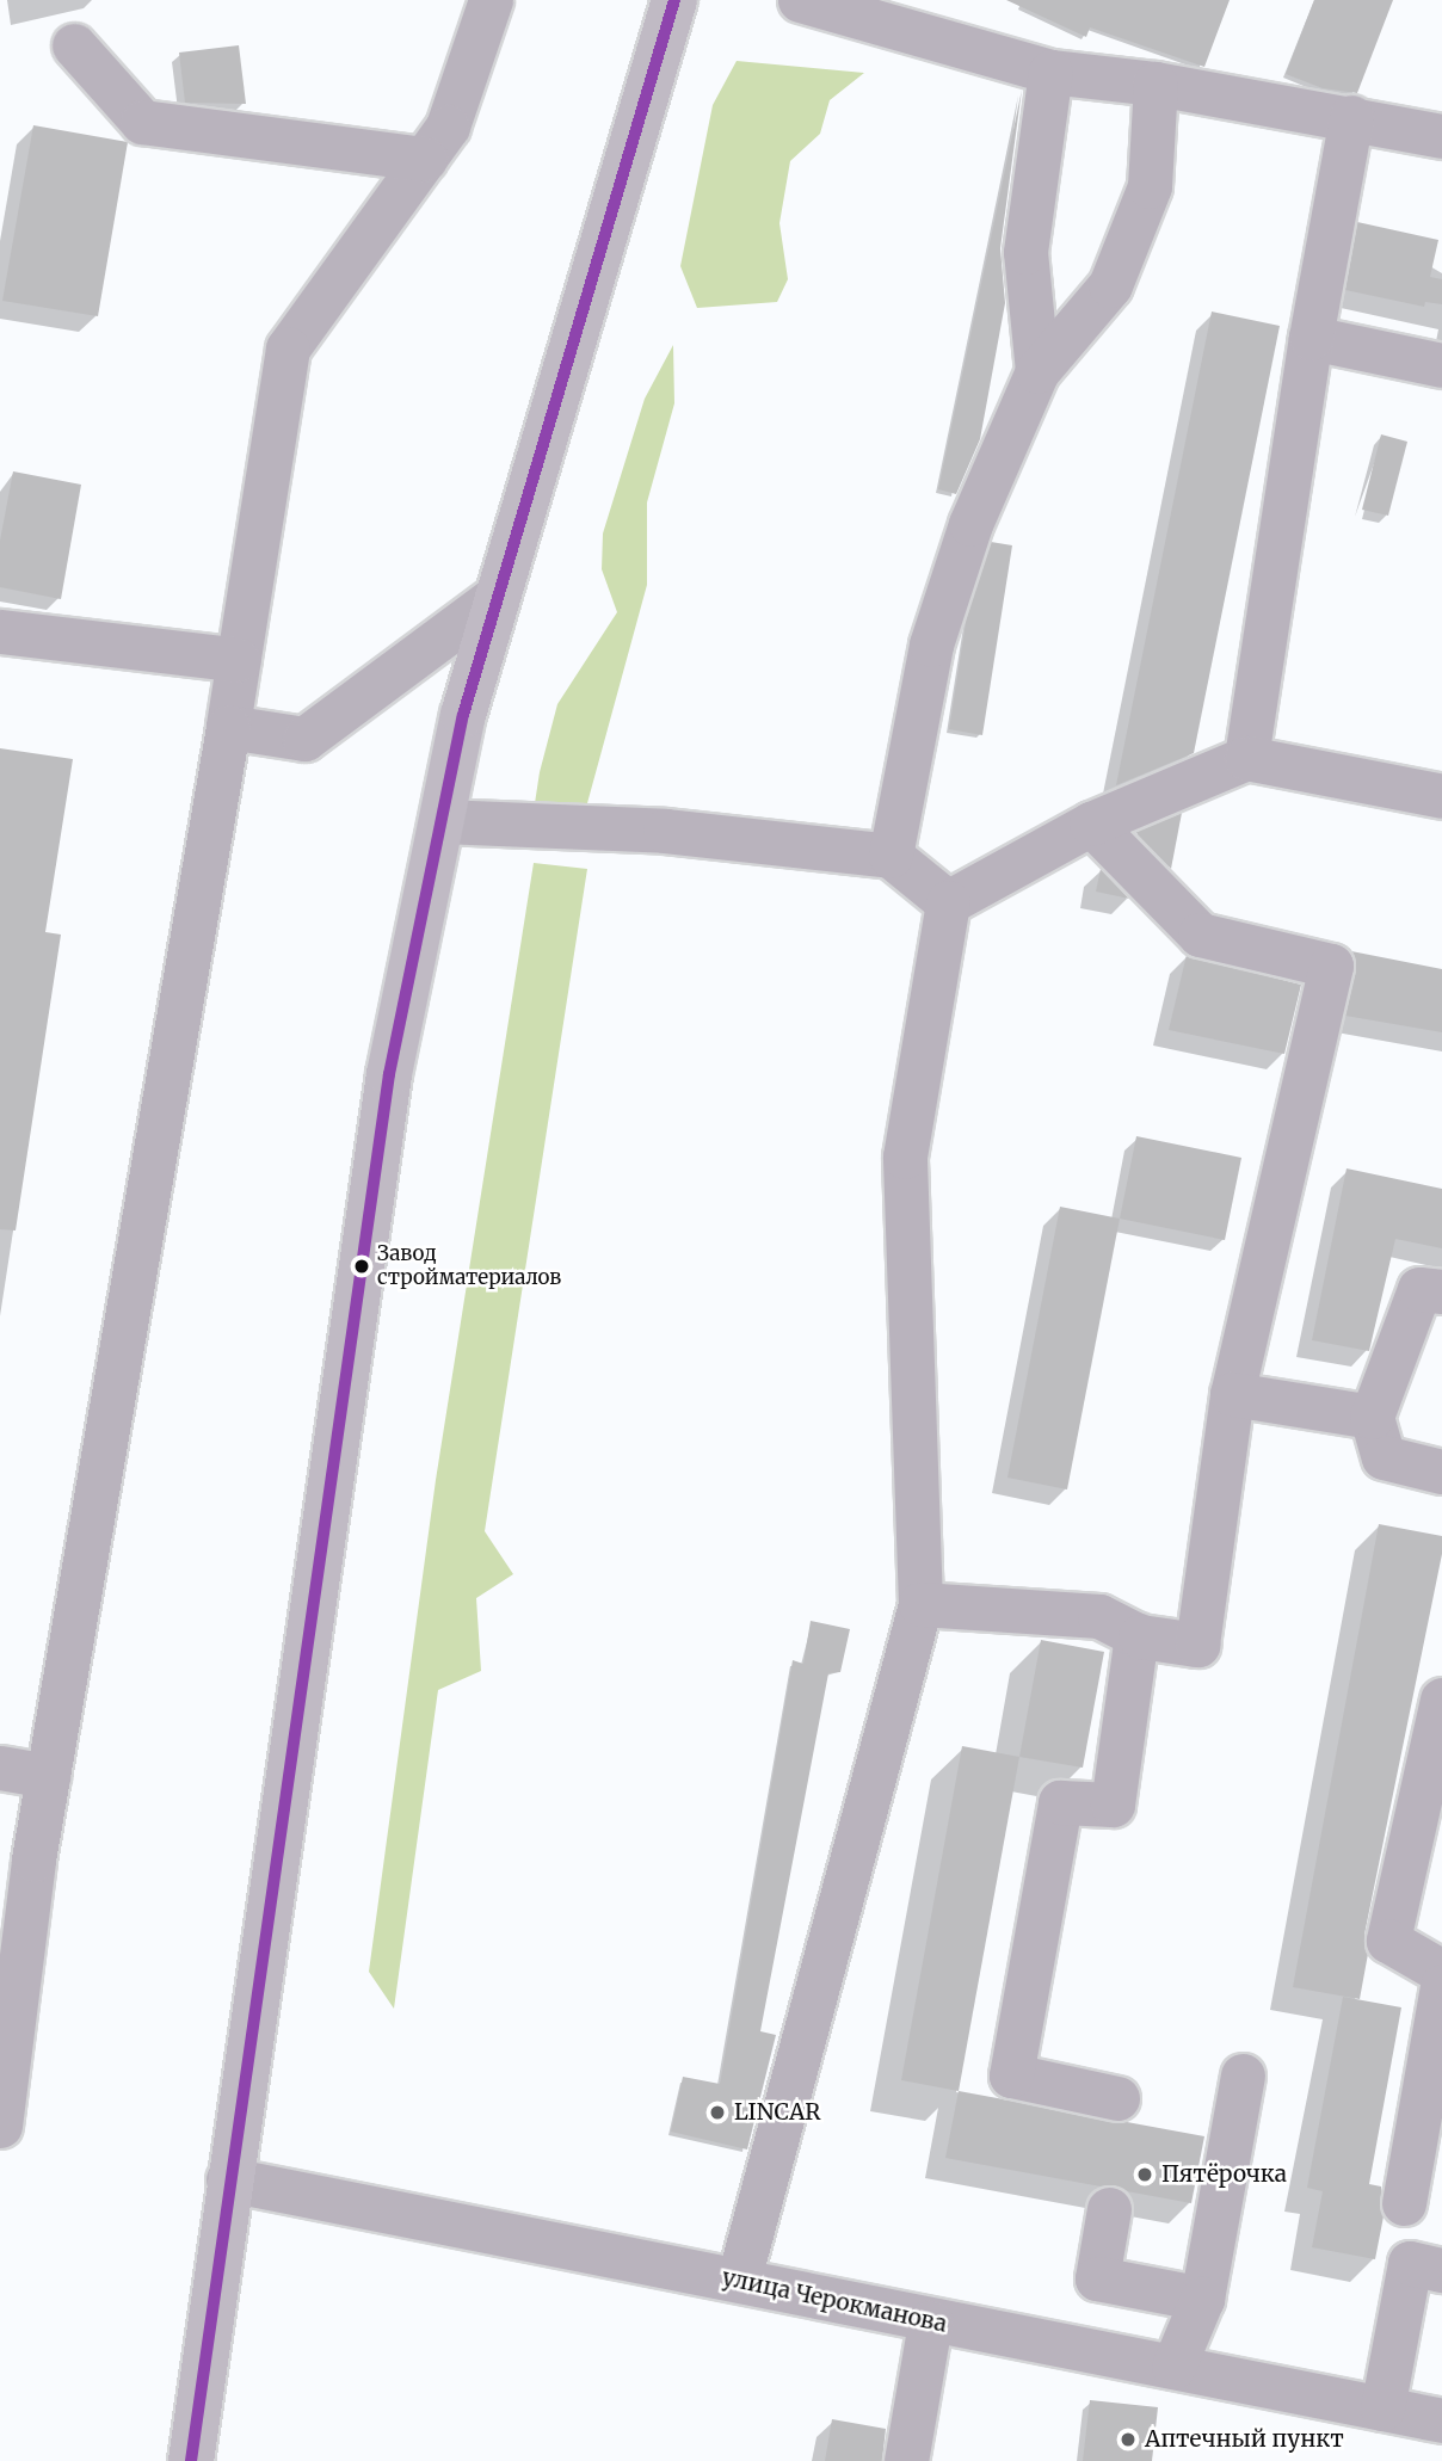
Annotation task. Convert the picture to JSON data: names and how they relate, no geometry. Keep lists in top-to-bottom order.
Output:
{
  "streets": {
    "street": ["улица Черокманова"]
  },
  "places": [
    "Завод стройматериалов",
    "LINCAR",
    "Пятёрочка",
    "Аптечный пункт"
  ]
}
